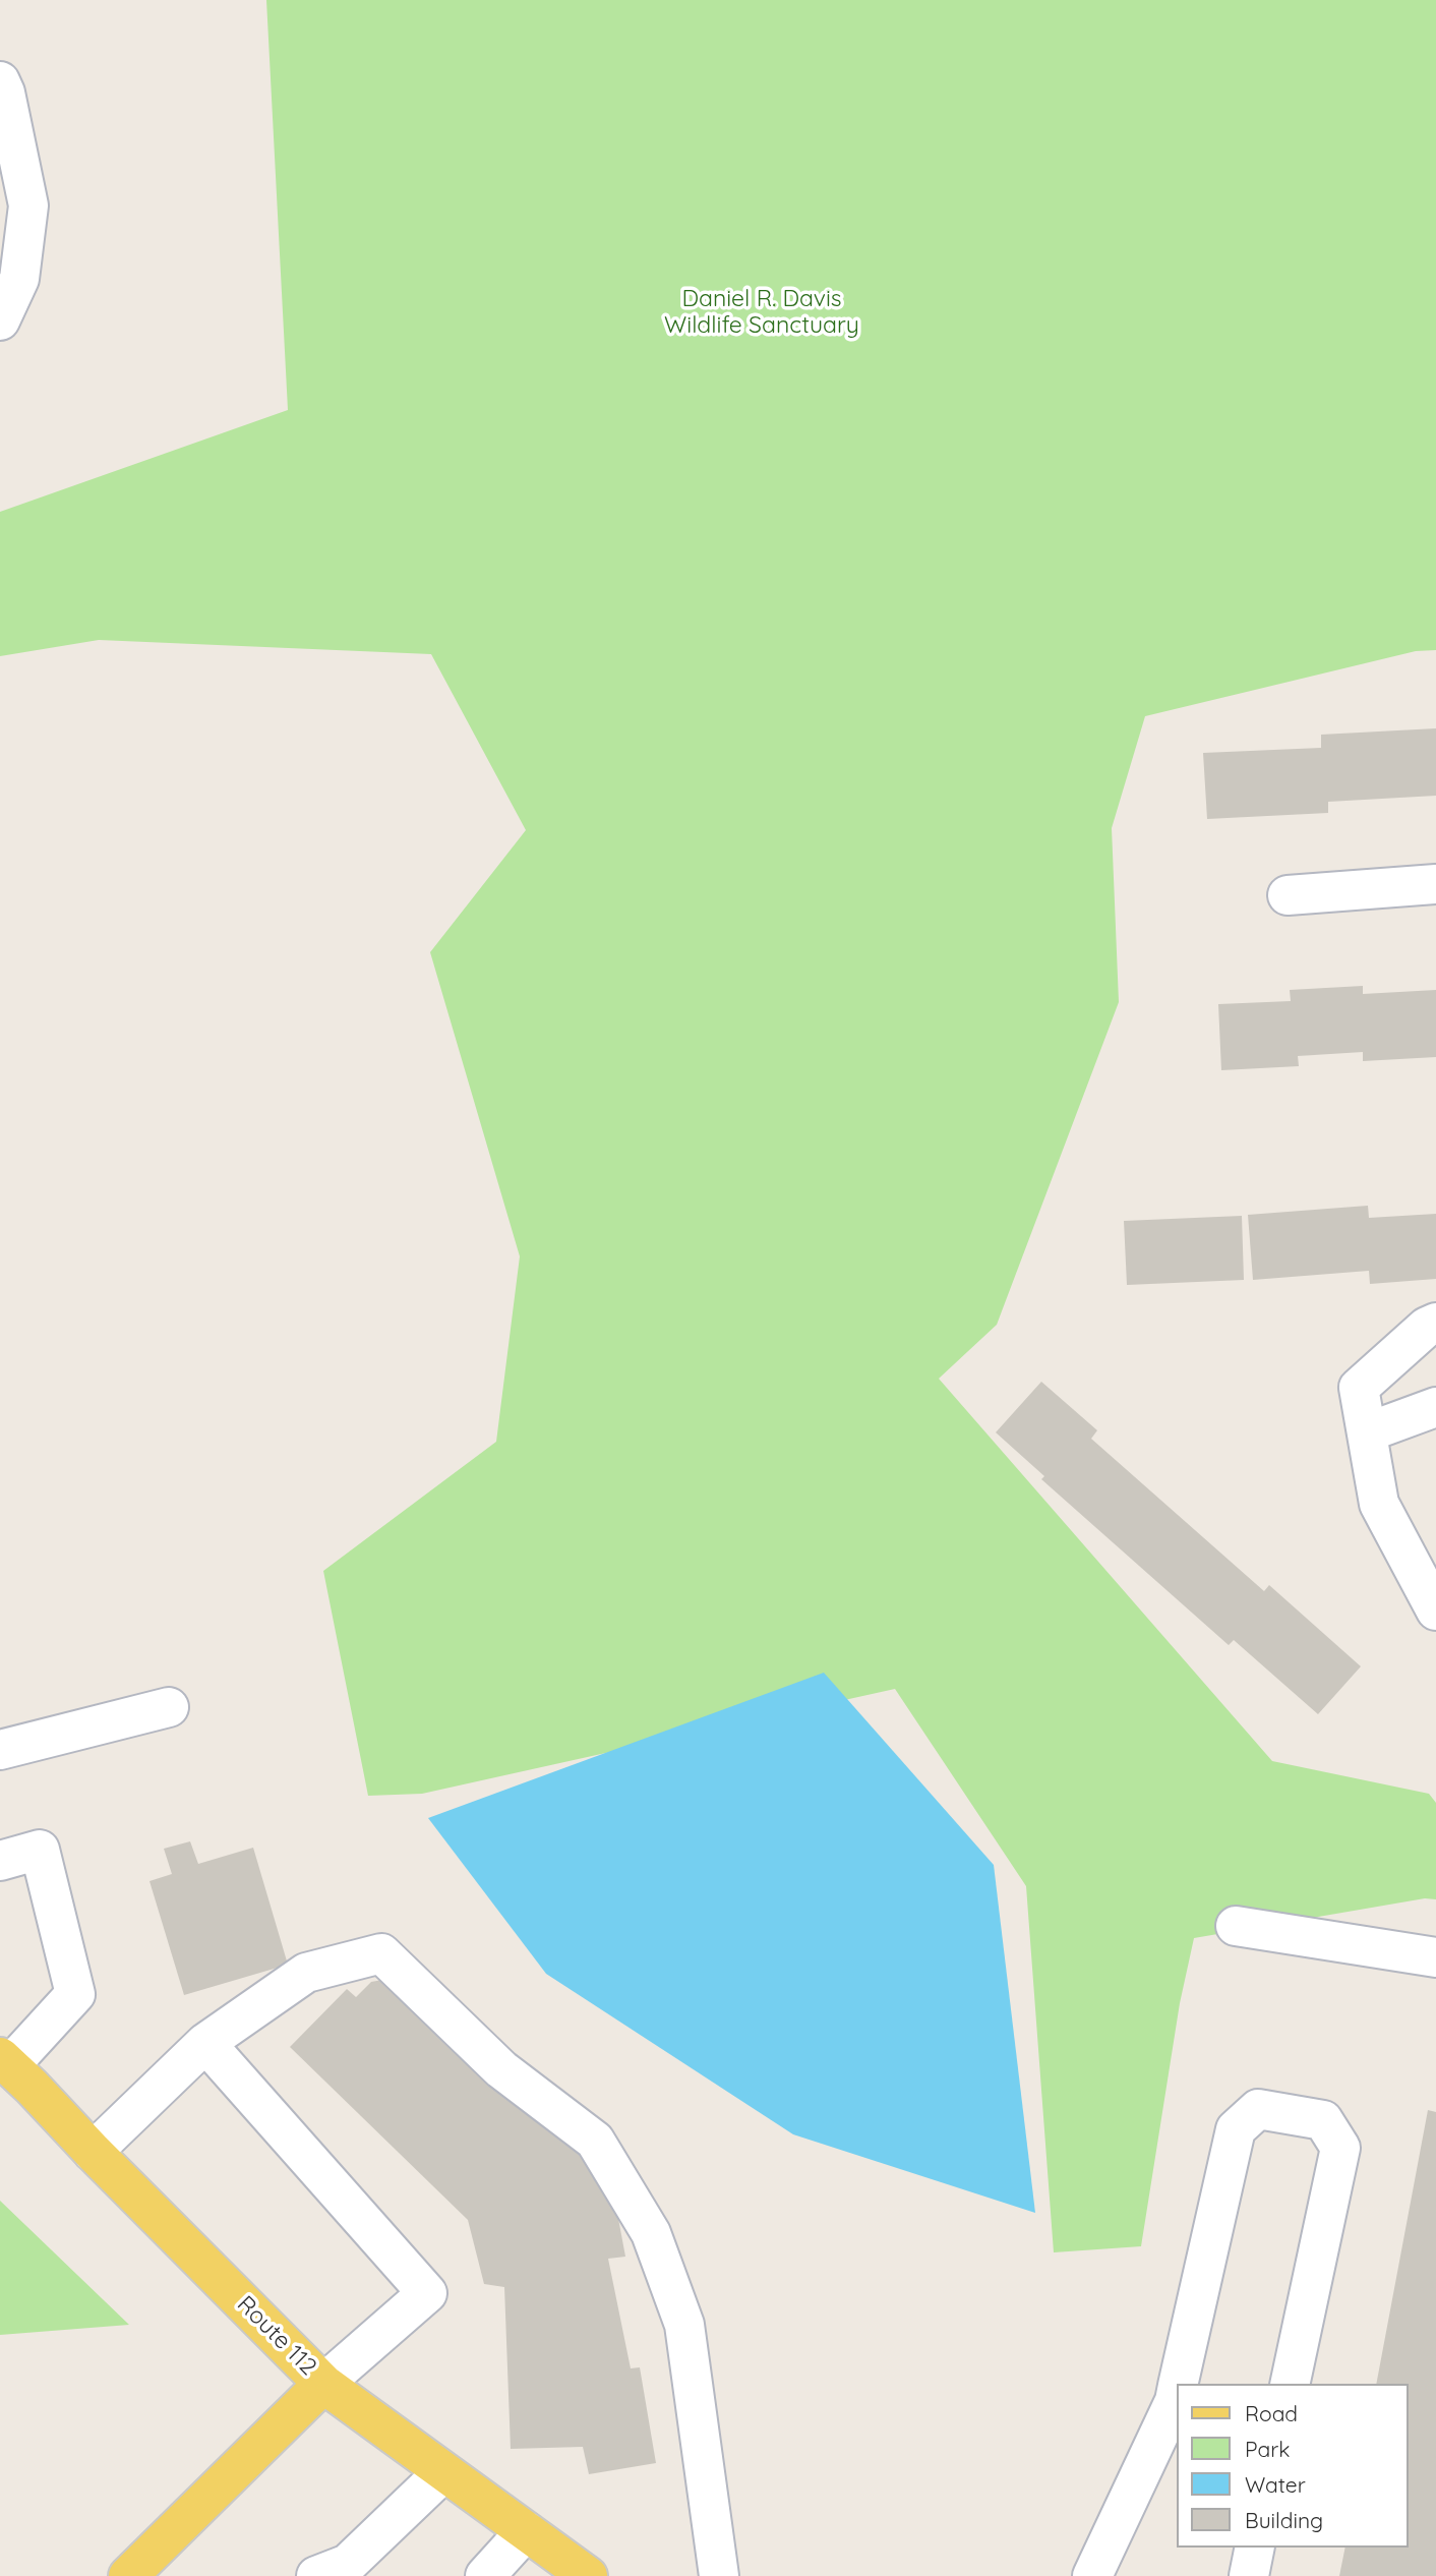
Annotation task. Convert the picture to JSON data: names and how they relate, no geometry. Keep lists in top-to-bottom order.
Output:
{
  "streets": {
    "main road": ["Route 112"]
  },
  "parks": ["Daniel R. Davis Wildlife Sanctuary"],
  "legend": [
    "Road",
    "Park",
    "Water",
    "Building"
  ]
}
